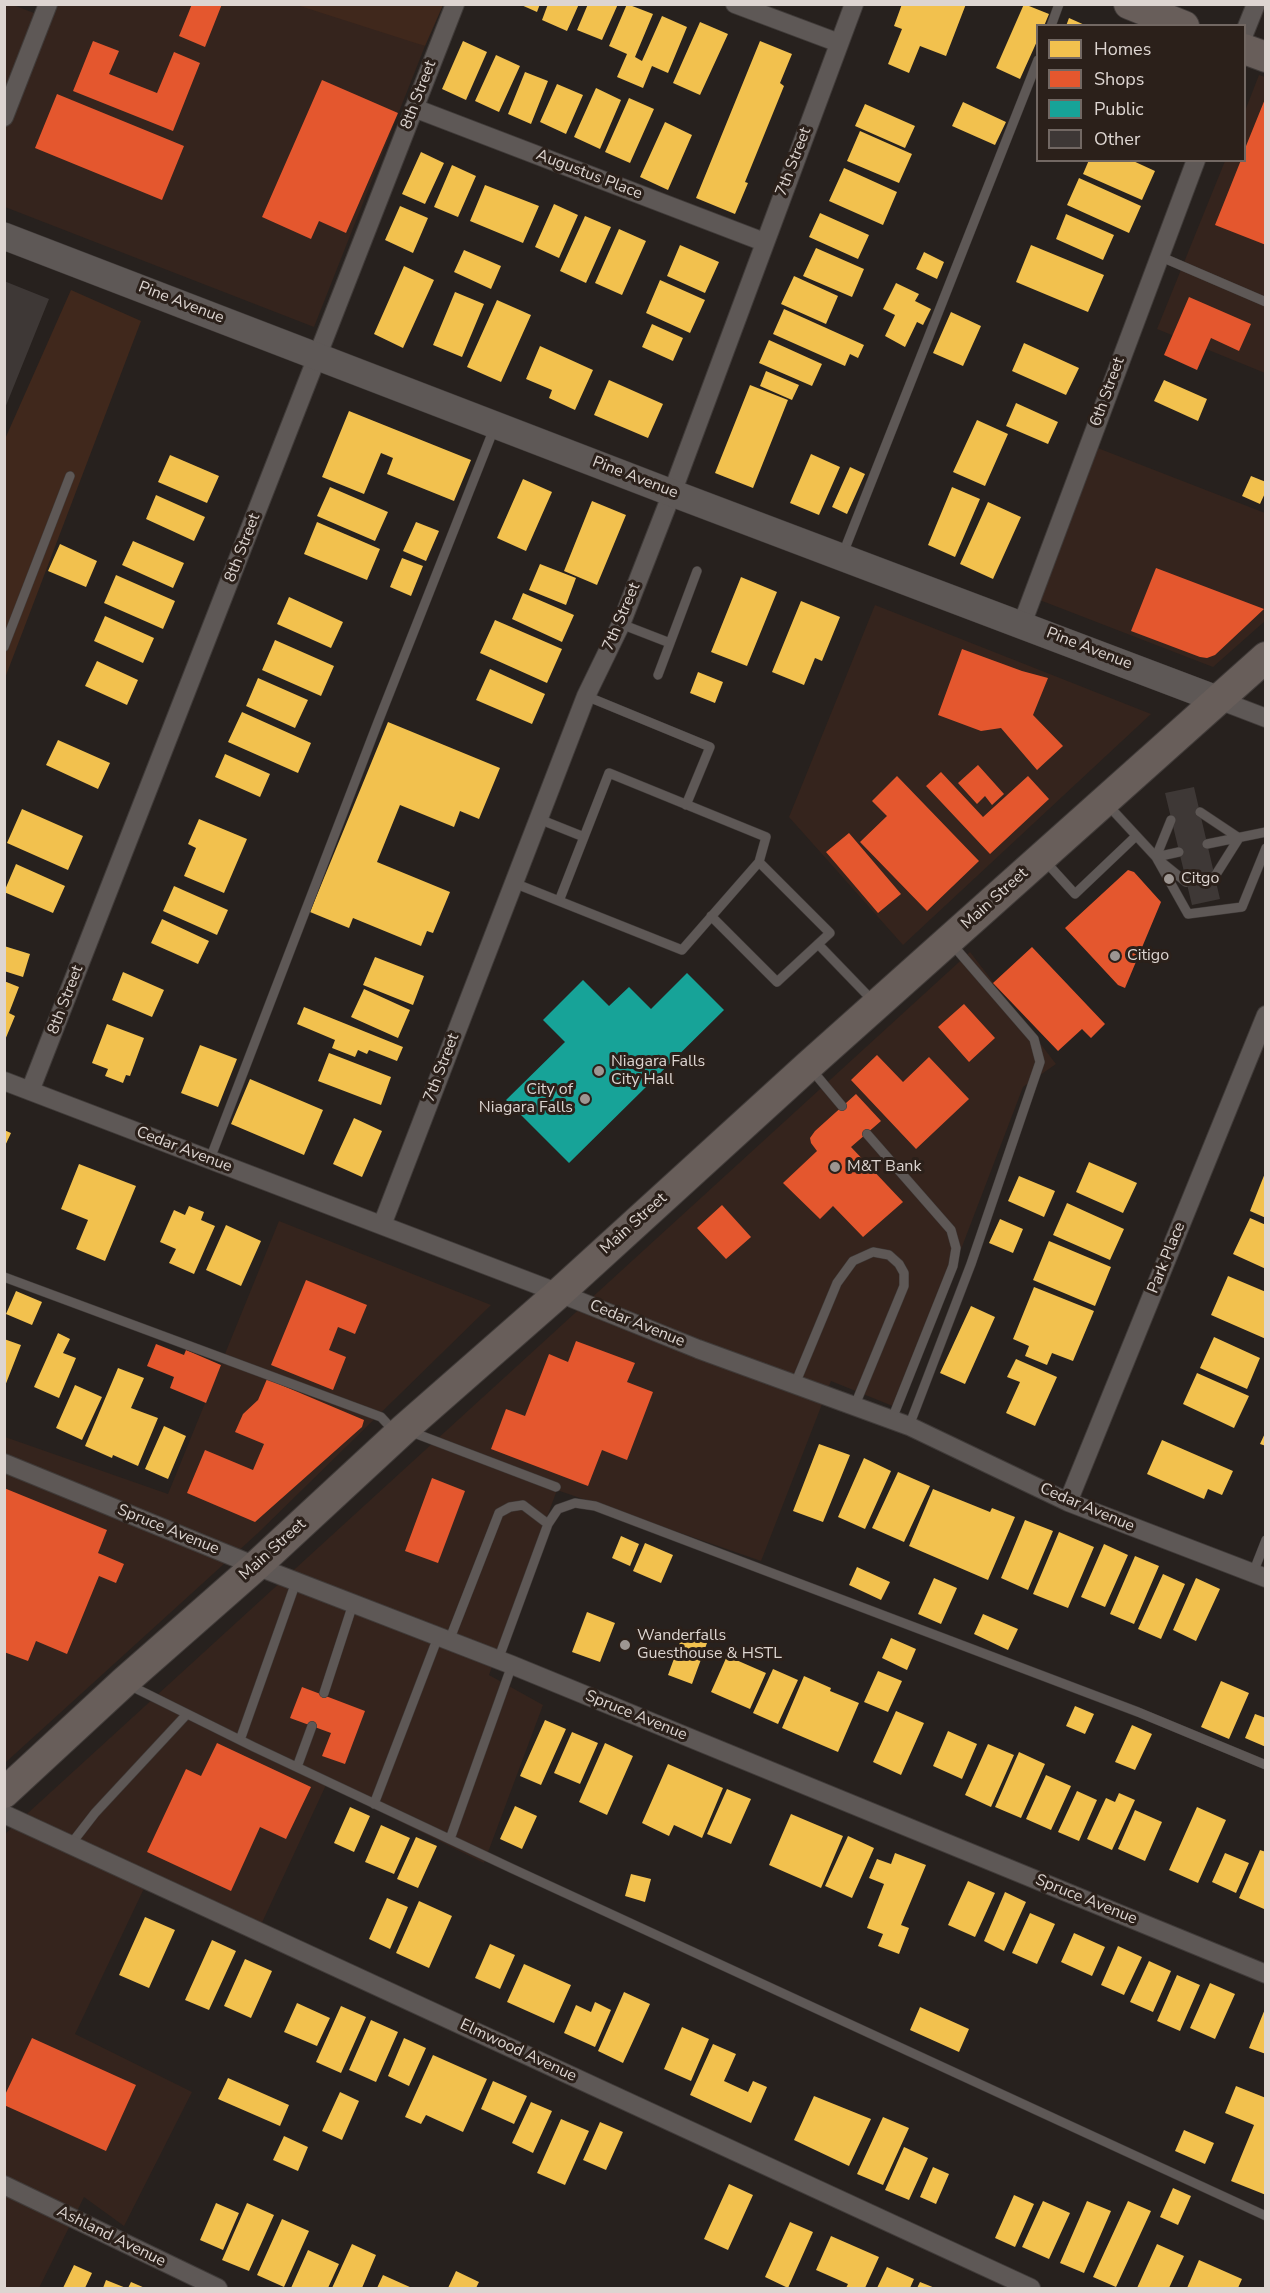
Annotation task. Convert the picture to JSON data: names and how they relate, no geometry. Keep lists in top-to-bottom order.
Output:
{
  "streets": {
    "main road": ["Pine Avenue", "Main Street"],
    "street": [
      "8th Street",
      "7th Street",
      "Augustus Place",
      "6th Street",
      "Cedar Avenue",
      "Park Place",
      "Spruce Avenue",
      "Elmwood Avenue",
      "Ashland Avenue"
    ]
  },
  "crossings": [
    ["8th Street", "Augustus Place"],
    ["8th Street", "Pine Avenue"],
    ["8th Street", "Cedar Avenue"],
    ["7th Street", "Augustus Place"],
    ["7th Street", "Pine Avenue"],
    ["7th Street", "Cedar Avenue"],
    ["Pine Avenue", "6th Street"],
    ["Pine Avenue", "Main Street"],
    ["Main Street", "Cedar Avenue"],
    ["Main Street", "Spruce Avenue"],
    ["Cedar Avenue", "Park Place"]
  ],
  "places": [
    "Citgo",
    "Citigo",
    "Niagara Falls City Hall",
    "City of Niagara Falls",
    "M&T Bank",
    "Wanderfalls Guesthouse & HSTL"
  ],
  "legend": [
    "Homes",
    "Shops",
    "Public",
    "Other"
  ]
}
